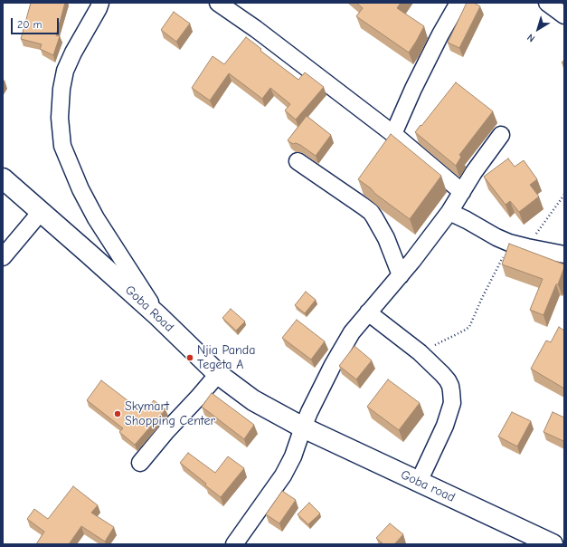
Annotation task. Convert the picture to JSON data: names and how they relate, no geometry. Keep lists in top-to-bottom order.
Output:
{
  "streets": {
    "main road": ["Goba Road", "Goba road"]
  },
  "crossings": [
    ["Goba Road", "Goba road"]
  ],
  "places": ["Njia Panda Tegeta A", "Skymart Shopping Center"],
  "scale_bar": "20 m",
  "north": "bottom left"
}
